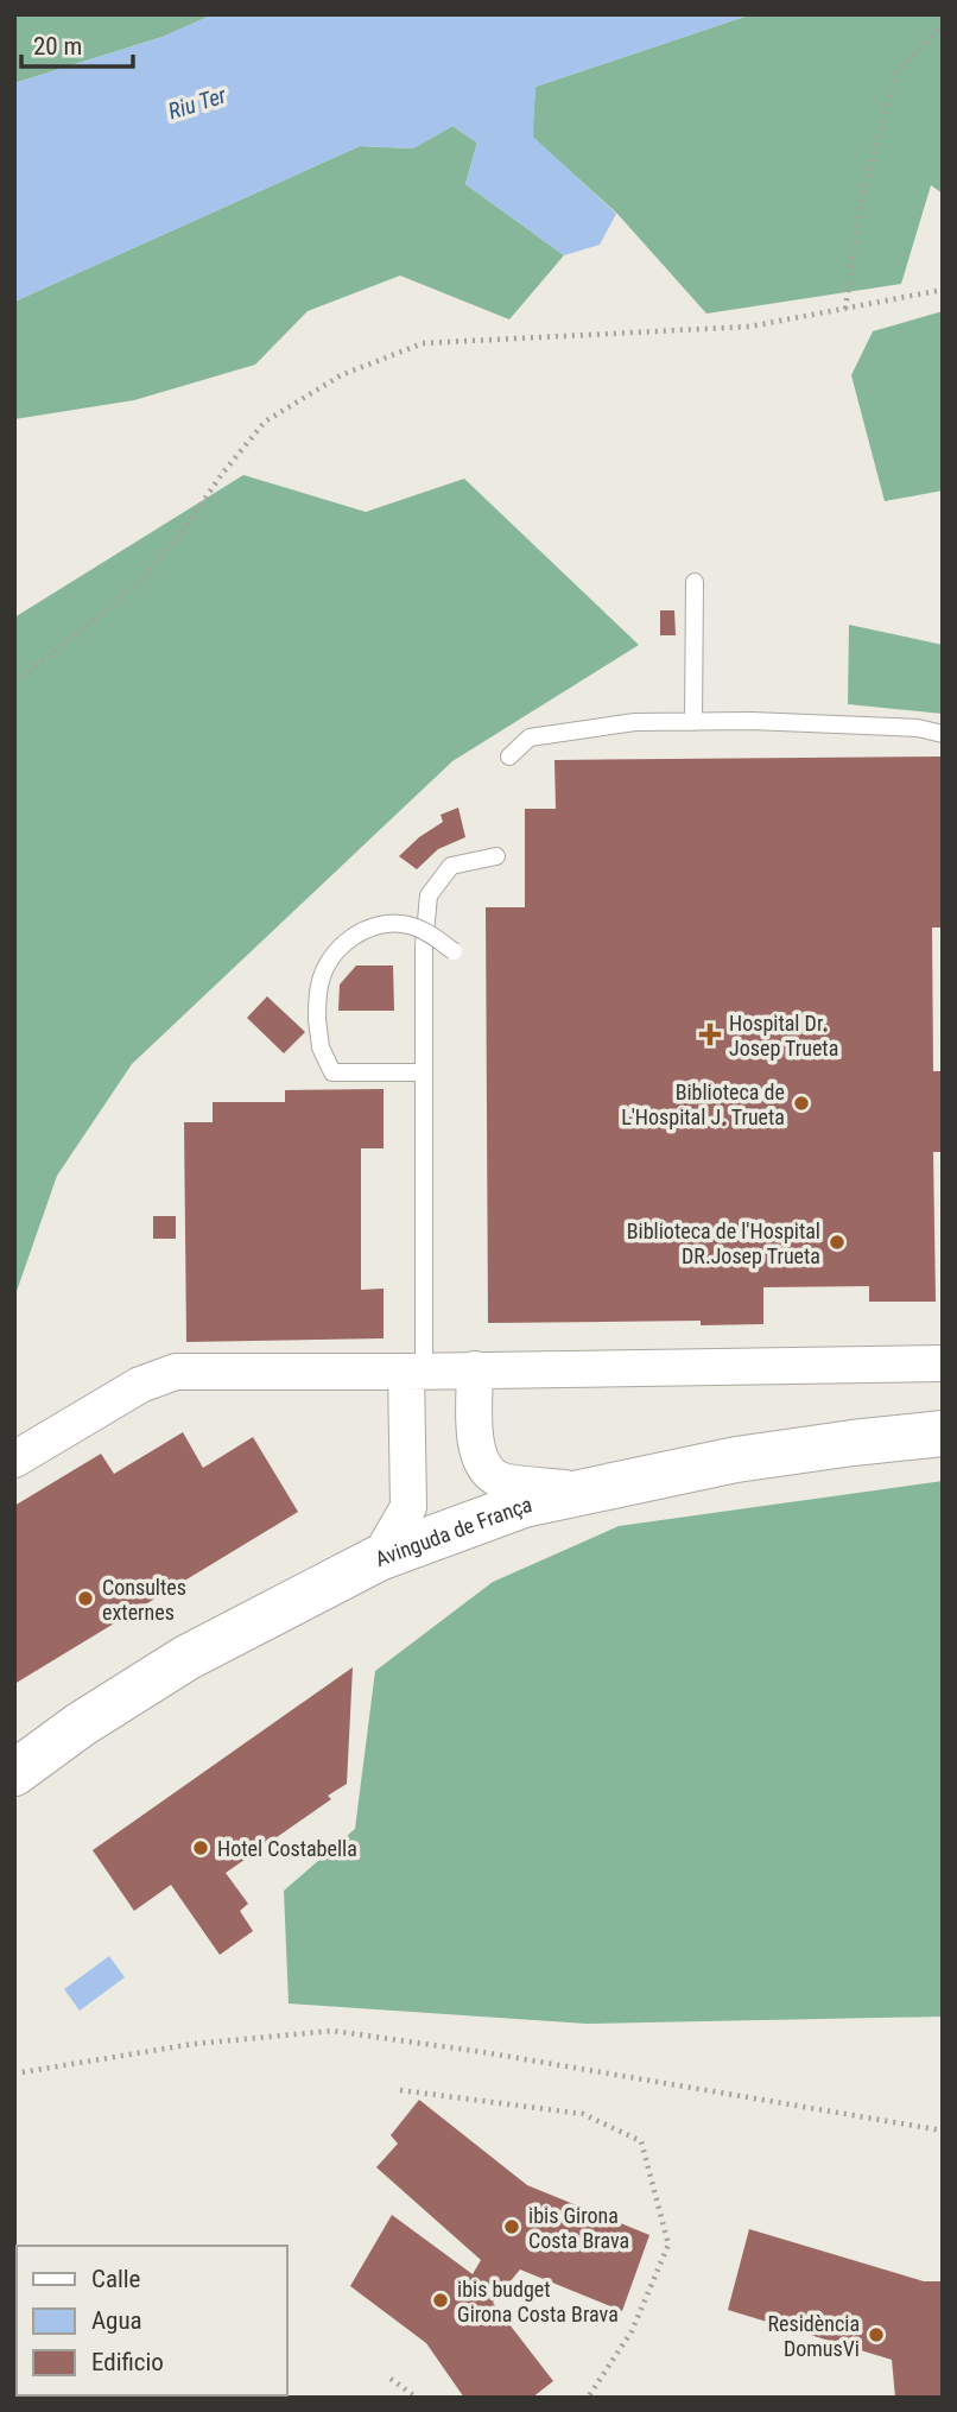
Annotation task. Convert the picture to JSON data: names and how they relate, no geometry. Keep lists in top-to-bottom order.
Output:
{
  "streets": {
    "main road": ["Avinguda de França"]
  },
  "water": ["Riu Ter"],
  "places": {
    "health": ["Hospital Dr. Josep Trueta"],
    "other": [
      "Biblioteca de L'Hospital J. Trueta",
      "Biblioteca de l'Hospital DR.Josep Trueta",
      "Consultes externes",
      "Hotel Costabella",
      "ibis Girona Costa Brava",
      "ibis budget Girona Costa Brava",
      "Residència DomusVi"
    ]
  },
  "legend": ["Calle", "Agua", "Edificio"],
  "scale_bar": "20 m"
}
